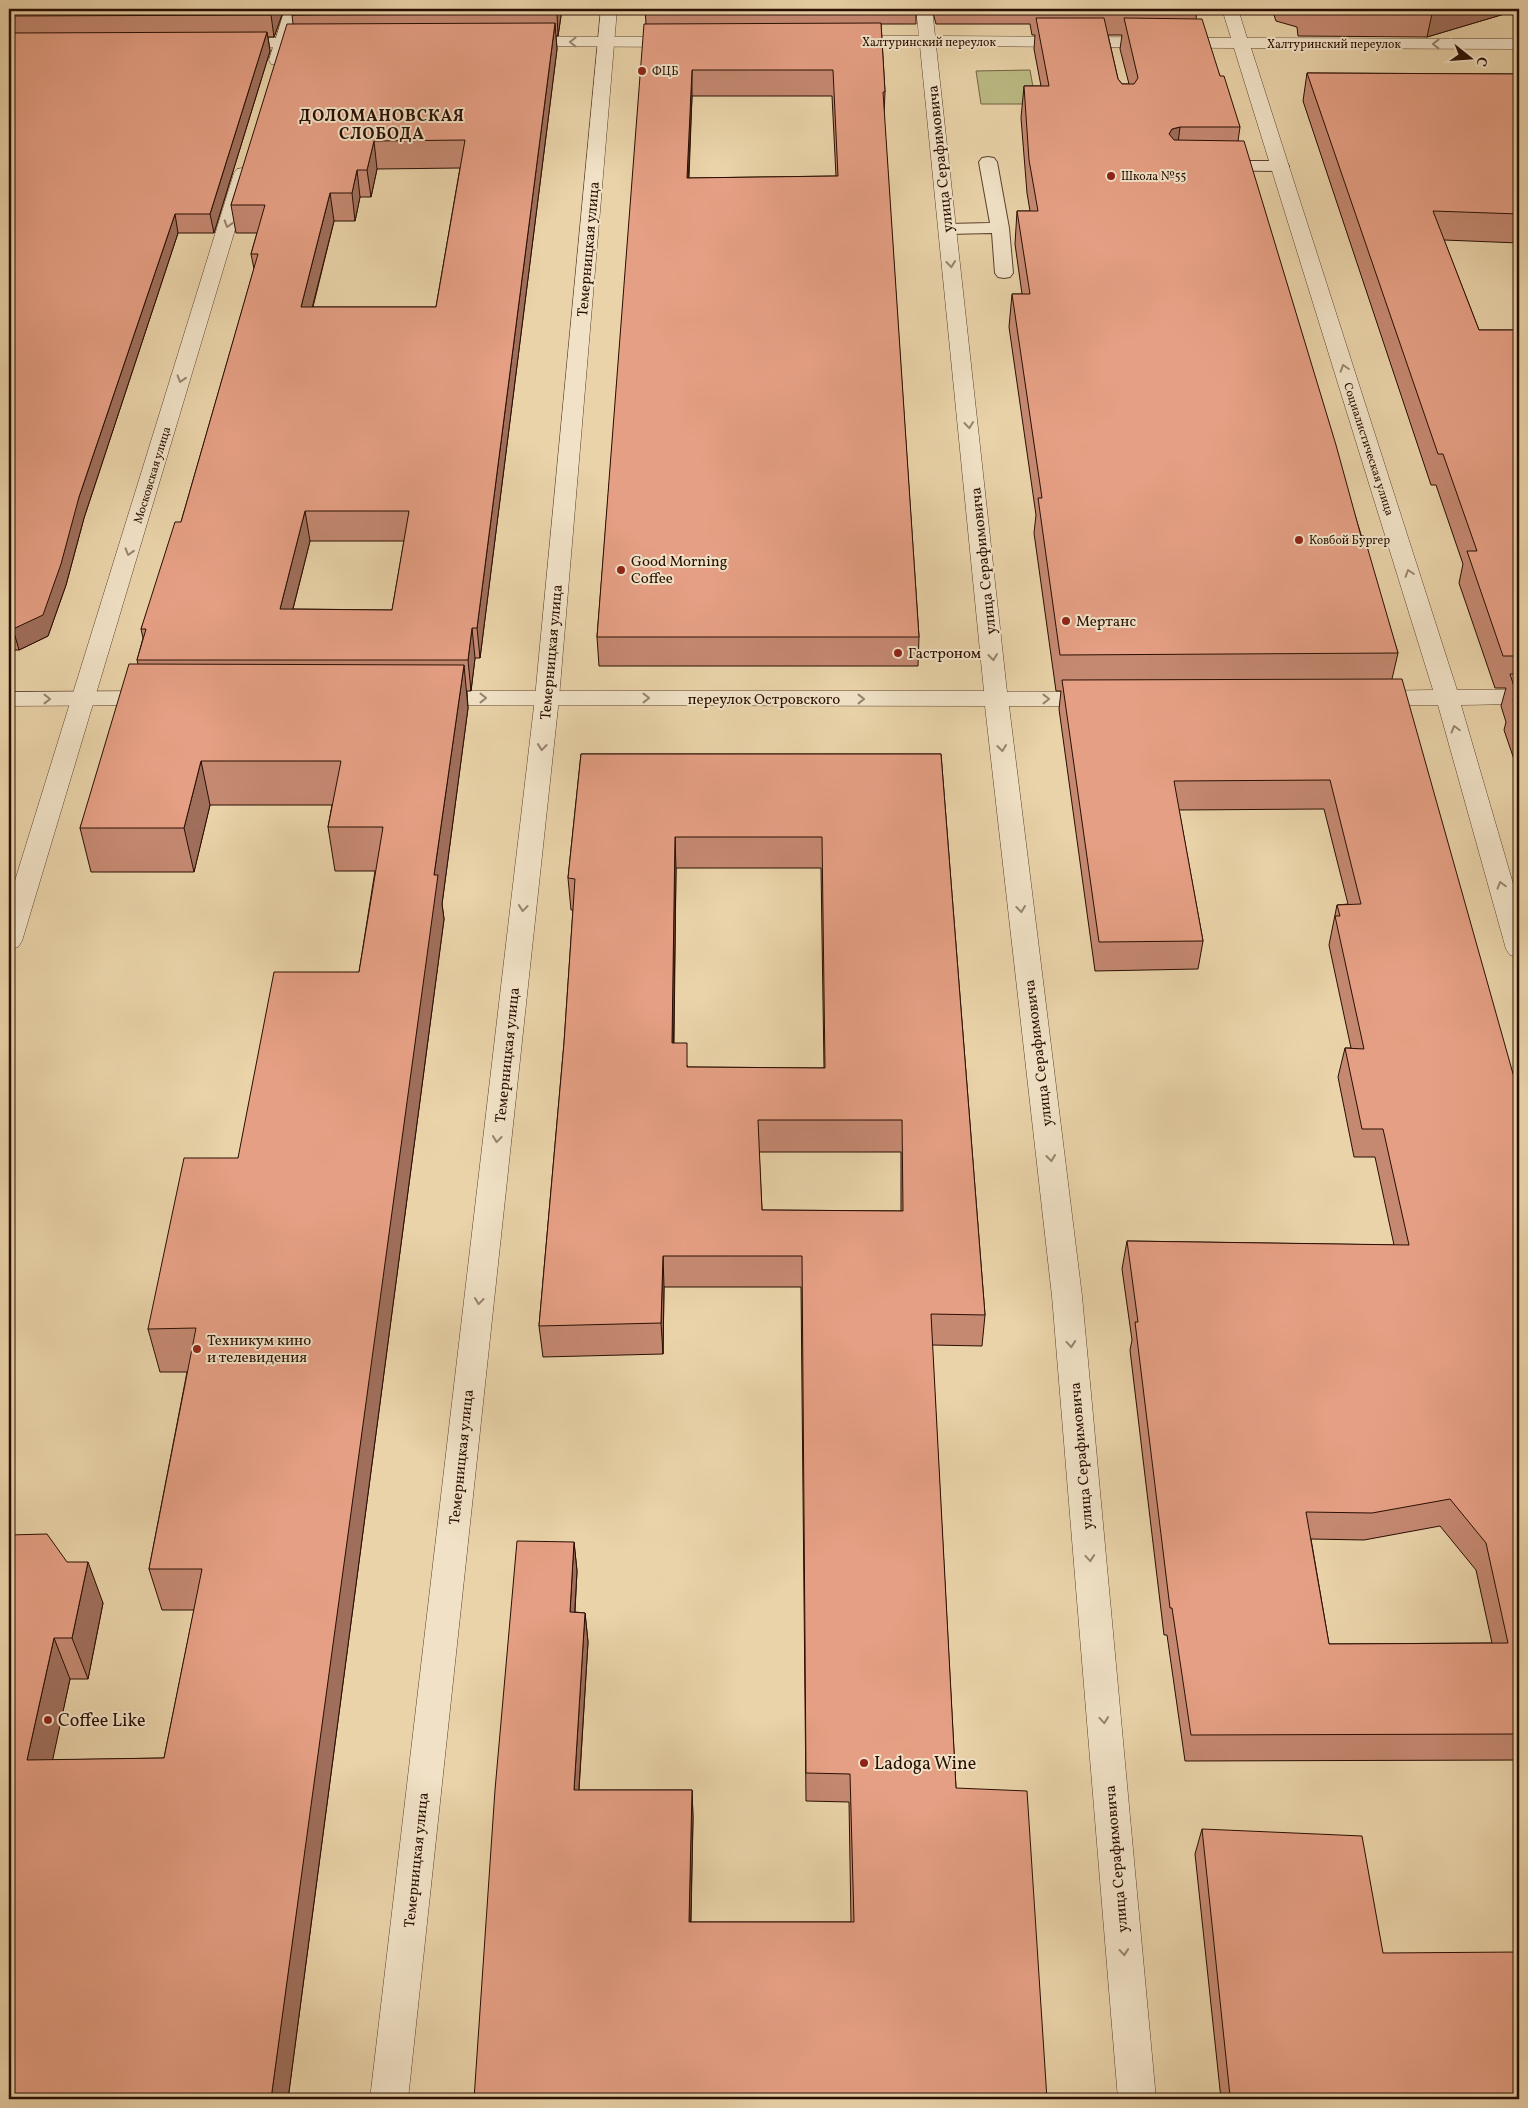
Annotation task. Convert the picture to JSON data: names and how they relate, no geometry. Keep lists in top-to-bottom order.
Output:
{
  "streets": {
    "street": [
      "Халтуринский переулок",
      "улица Серафимовича",
      "Темерницкая улица",
      "Социалистическая улица",
      "Московская улица",
      "переулок Островского"
    ]
  },
  "crossings": [
    ["Халтуринский переулок", "улица Серафимовича"],
    ["Халтуринский переулок", "Социалистическая улица"],
    ["улица Серафимовича", "переулок Островского"],
    ["Темерницкая улица", "переулок Островского"]
  ],
  "one_way": [
    "Халтуринский переулок",
    "улица Серафимовича",
    "Темерницкая улица",
    "Социалистическая улица",
    "Московская улица",
    "переулок Островского"
  ],
  "districts": ["ДОЛОМАНОВСКАЯ СЛОБОДА"],
  "places": [
    "ФЦБ",
    "Школа №55",
    "Ковбой Бургер",
    "Good Morning Coffee",
    "Мертанс",
    "Гастроном",
    "Техникум кино и телевидения",
    "Coffee Like",
    "Ladoga Wine"
  ],
  "north": "right"
}
